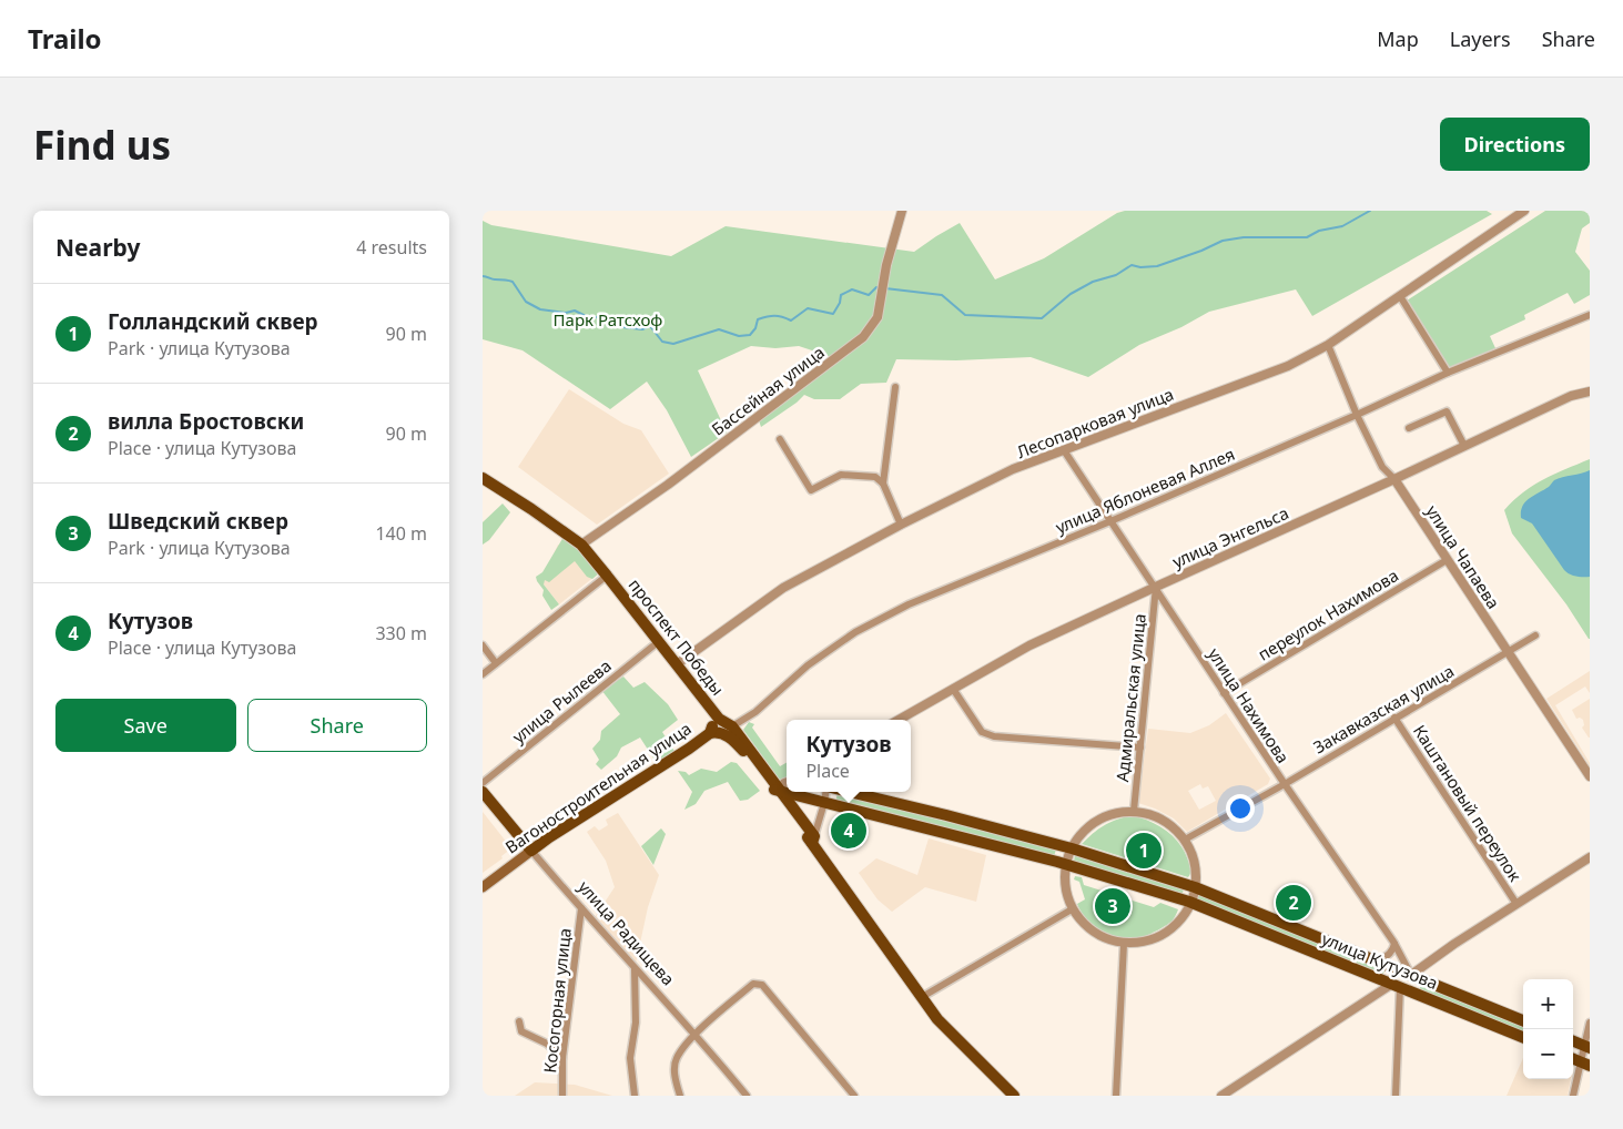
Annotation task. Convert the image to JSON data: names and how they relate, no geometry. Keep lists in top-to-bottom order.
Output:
{
  "streets": {
    "main road": [
      "проспект Победы",
      "Вагоностроительная улица",
      "улица Радищева",
      "улица Кутузова"
    ],
    "street": [
      "Бассейная улица",
      "Лесопарковая улица",
      "улица Яблоневая Аллея",
      "улица Энгельса",
      "улица Чапаева",
      "переулок Нахимова",
      "Адмиральская улица",
      "улица Рылеева",
      "улица Нахимова",
      "Закавказская улица",
      "Каштановый переулок",
      "Косогорная улица"
    ]
  },
  "crossings": [
    ["Бассейная улица", "проспект Победы"],
    ["Лесопарковая улица", "улица Чапаева"],
    ["Лесопарковая улица", "проспект Победы"],
    ["Лесопарковая улица", "улица Нахимова"],
    ["улица Яблоневая Аллея", "улица Чапаева"],
    ["улица Яблоневая Аллея", "проспект Победы"],
    ["улица Яблоневая Аллея", "улица Нахимова"],
    ["улица Энгельса", "улица Чапаева"],
    ["улица Энгельса", "Адмиральская улица"],
    ["улица Энгельса", "улица Нахимова"],
    ["улица Чапаева", "переулок Нахимова"],
    ["улица Чапаева", "Закавказская улица"],
    ["переулок Нахимова", "улица Нахимова"],
    ["проспект Победы", "улица Рылеева"],
    ["проспект Победы", "Вагоностроительная улица"],
    ["Адмиральская улица", "улица Нахимова"],
    ["улица Нахимова", "Закавказская улица"],
    ["улица Нахимова", "улица Кутузова"],
    ["Закавказская улица", "Каштановый переулок"],
    ["Вагоностроительная улица", "улица Радищева"],
    ["улица Радищева", "Косогорная улица"]
  ],
  "parks": ["Парк Ратсхоф"],
  "page": {
    "header": "Trailo",
    "nav": ["Map", "Layers", "Share"],
    "buttons": [
      "Directions",
      ["Save", "Share"]
    ],
    "title": "Find us",
    "heading": ["Nearby", "4 results"],
    "list": [
      {
        "mark": "1",
        "name": "Голландский сквер",
        "note": "Park · улица Кутузова",
        "value": "90 m"
      },
      {
        "mark": "2",
        "name": "вилла Бростовски",
        "note": "Place · улица Кутузова",
        "value": "90 m"
      },
      {
        "mark": "3",
        "name": "Шведский сквер",
        "note": "Park · улица Кутузова",
        "value": "140 m"
      },
      {
        "mark": "4",
        "name": "Кутузов",
        "note": "Place · улица Кутузова",
        "value": "330 m"
      }
    ],
    "popup": ["Кутузов", "Place"],
    "pins": [
      "4",
      "1",
      "2",
      "3"
    ],
    "map_buttons": ["+", "−"]
  }
}
